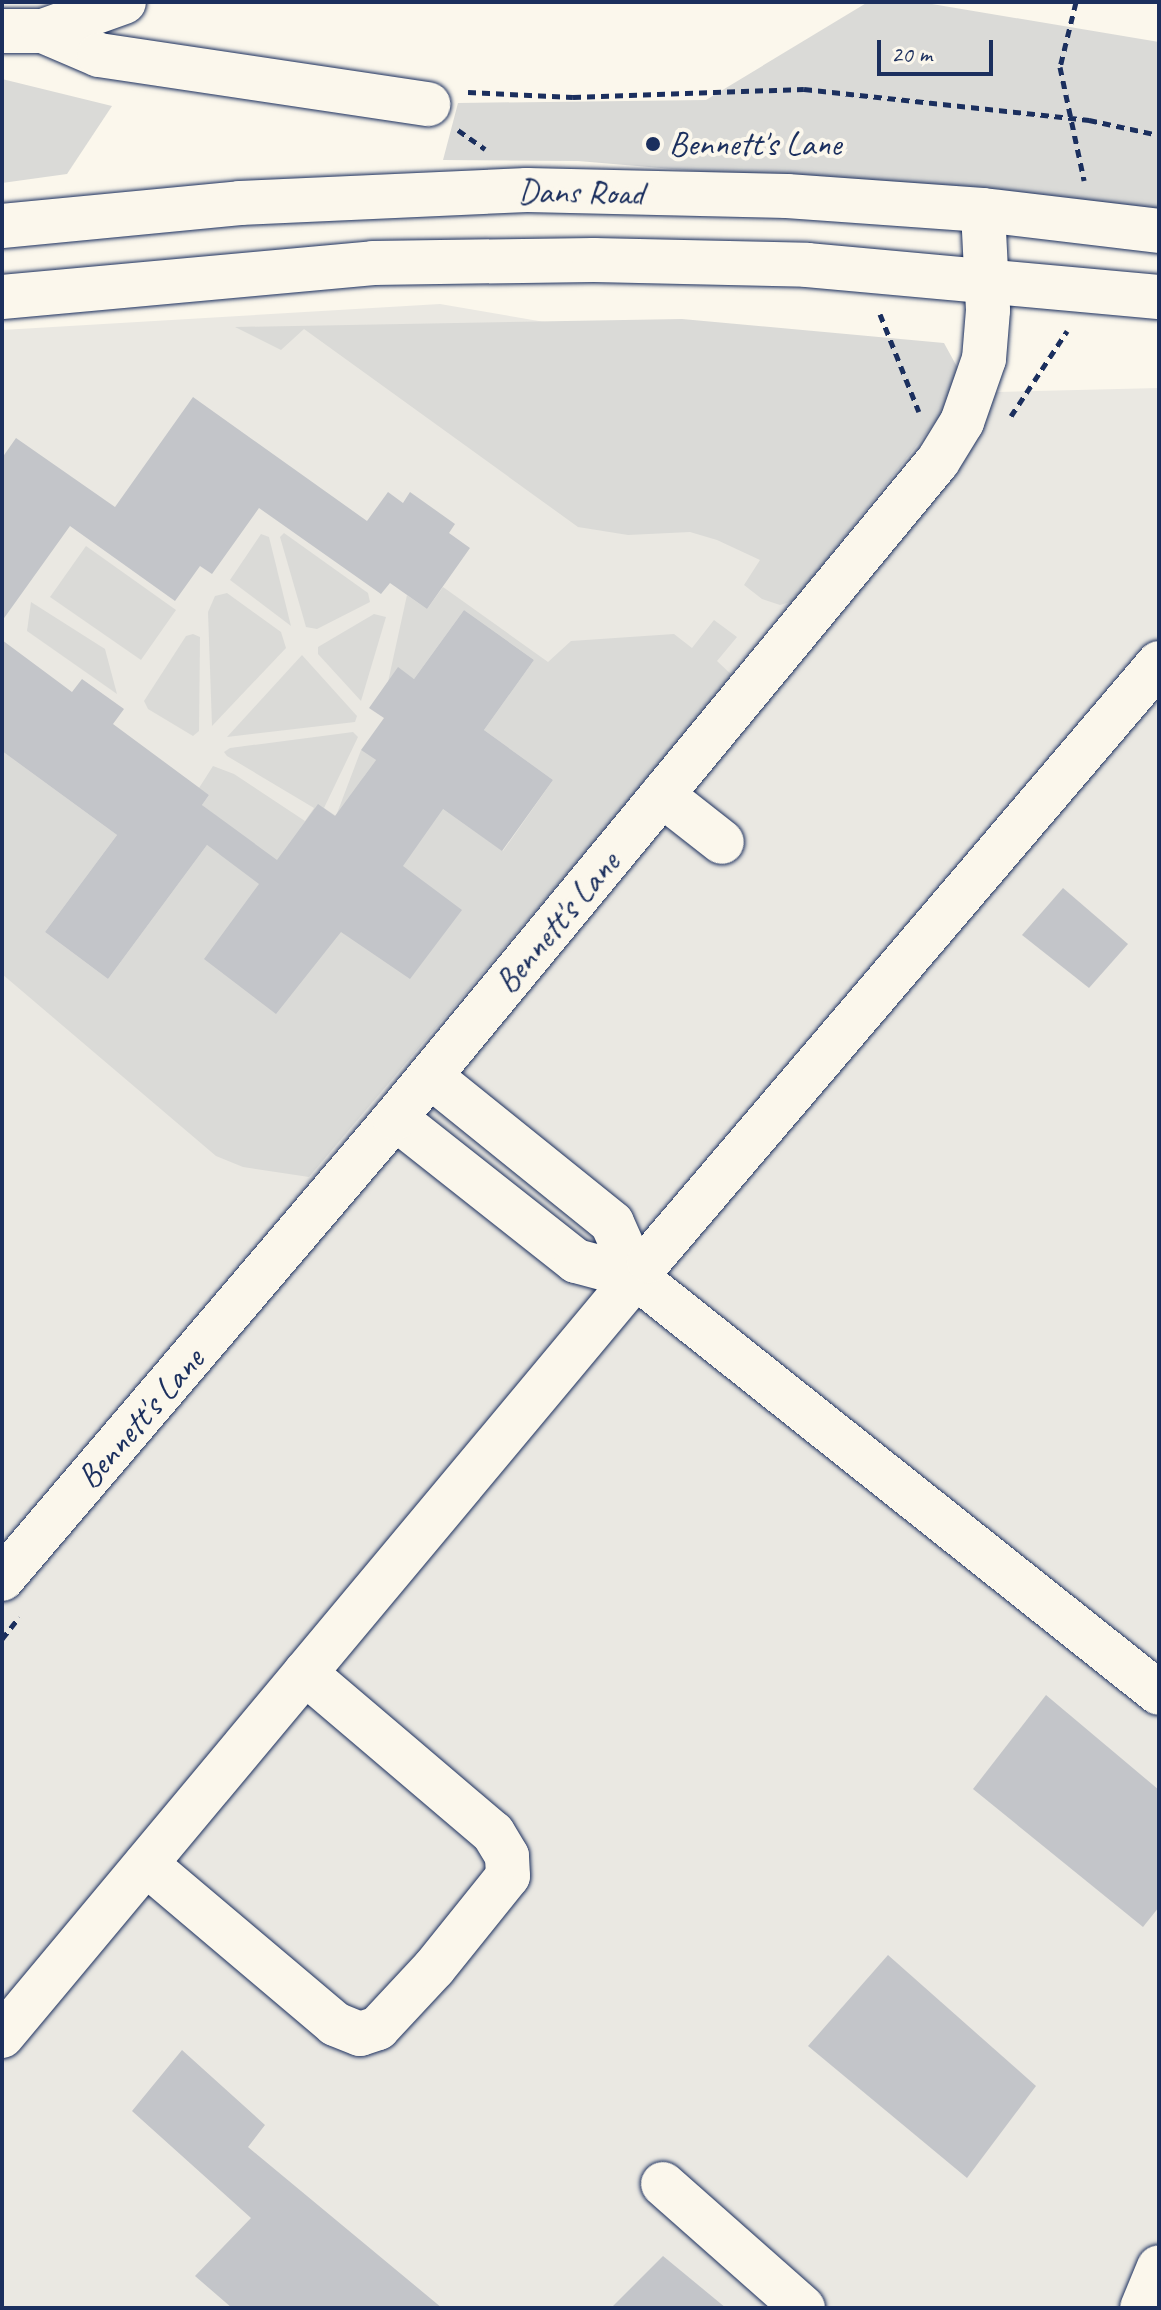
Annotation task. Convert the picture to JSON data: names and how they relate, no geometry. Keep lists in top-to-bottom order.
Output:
{
  "streets": {
    "main road": ["Dans Road", "Bennett's Lane"]
  },
  "crossings": [
    ["Dans Road", "Bennett's Lane"]
  ],
  "places": ["Bennett's Lane"],
  "scale_bar": "20 m"
}
